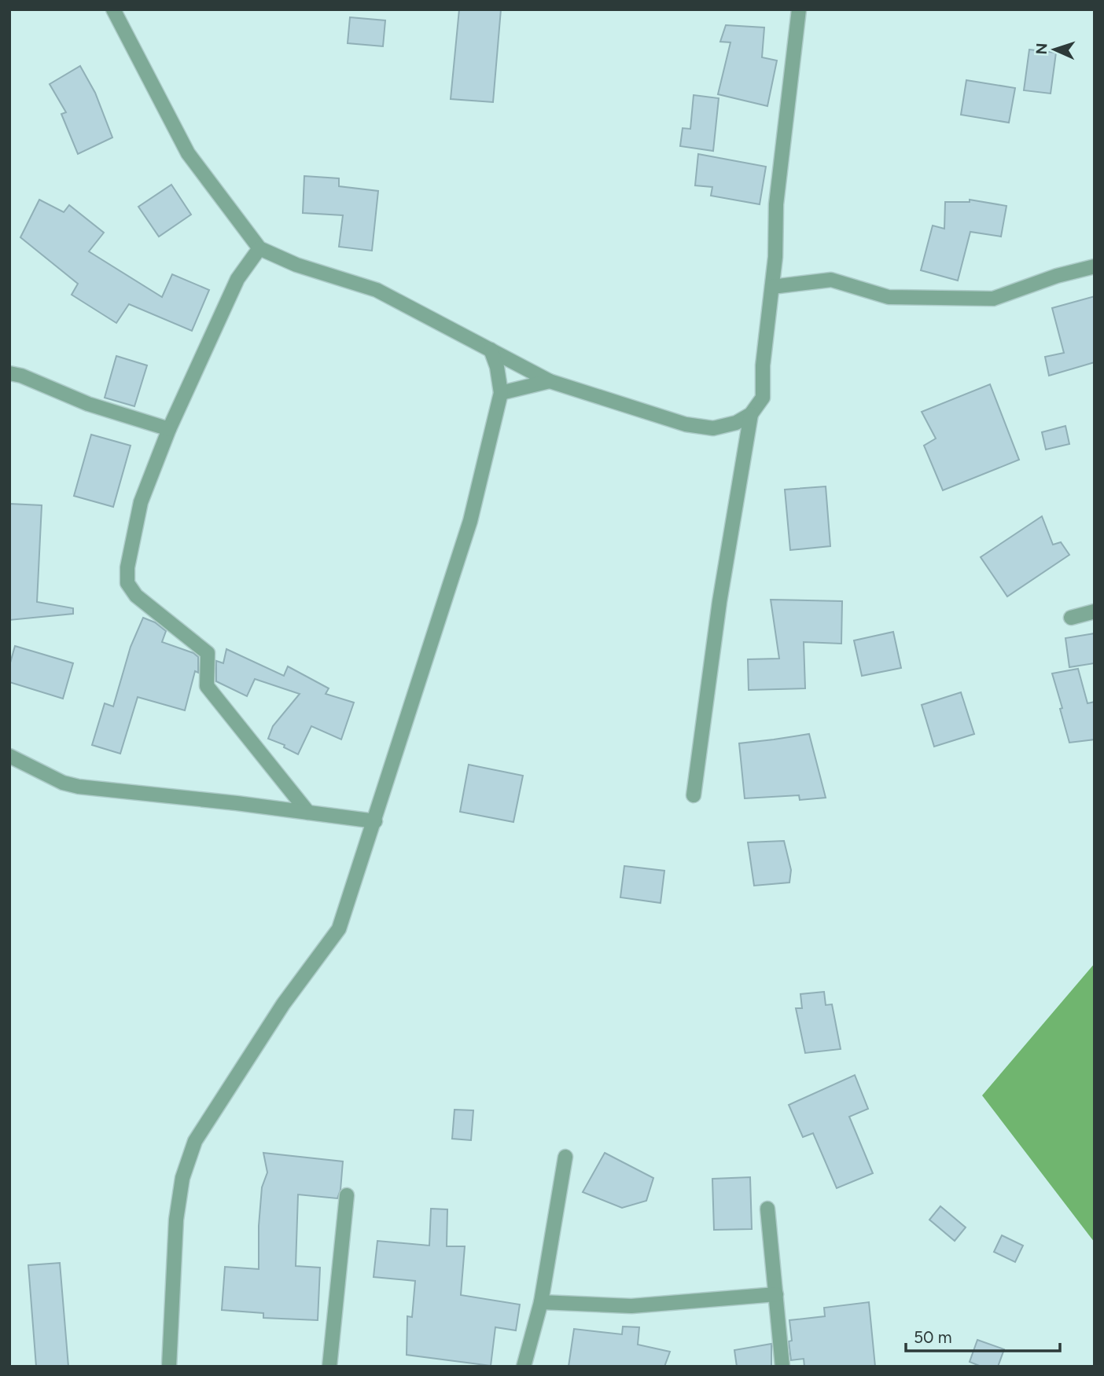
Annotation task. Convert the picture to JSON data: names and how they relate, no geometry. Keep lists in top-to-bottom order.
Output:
{
  "scale_bar": "50 m",
  "north": "left"
}
